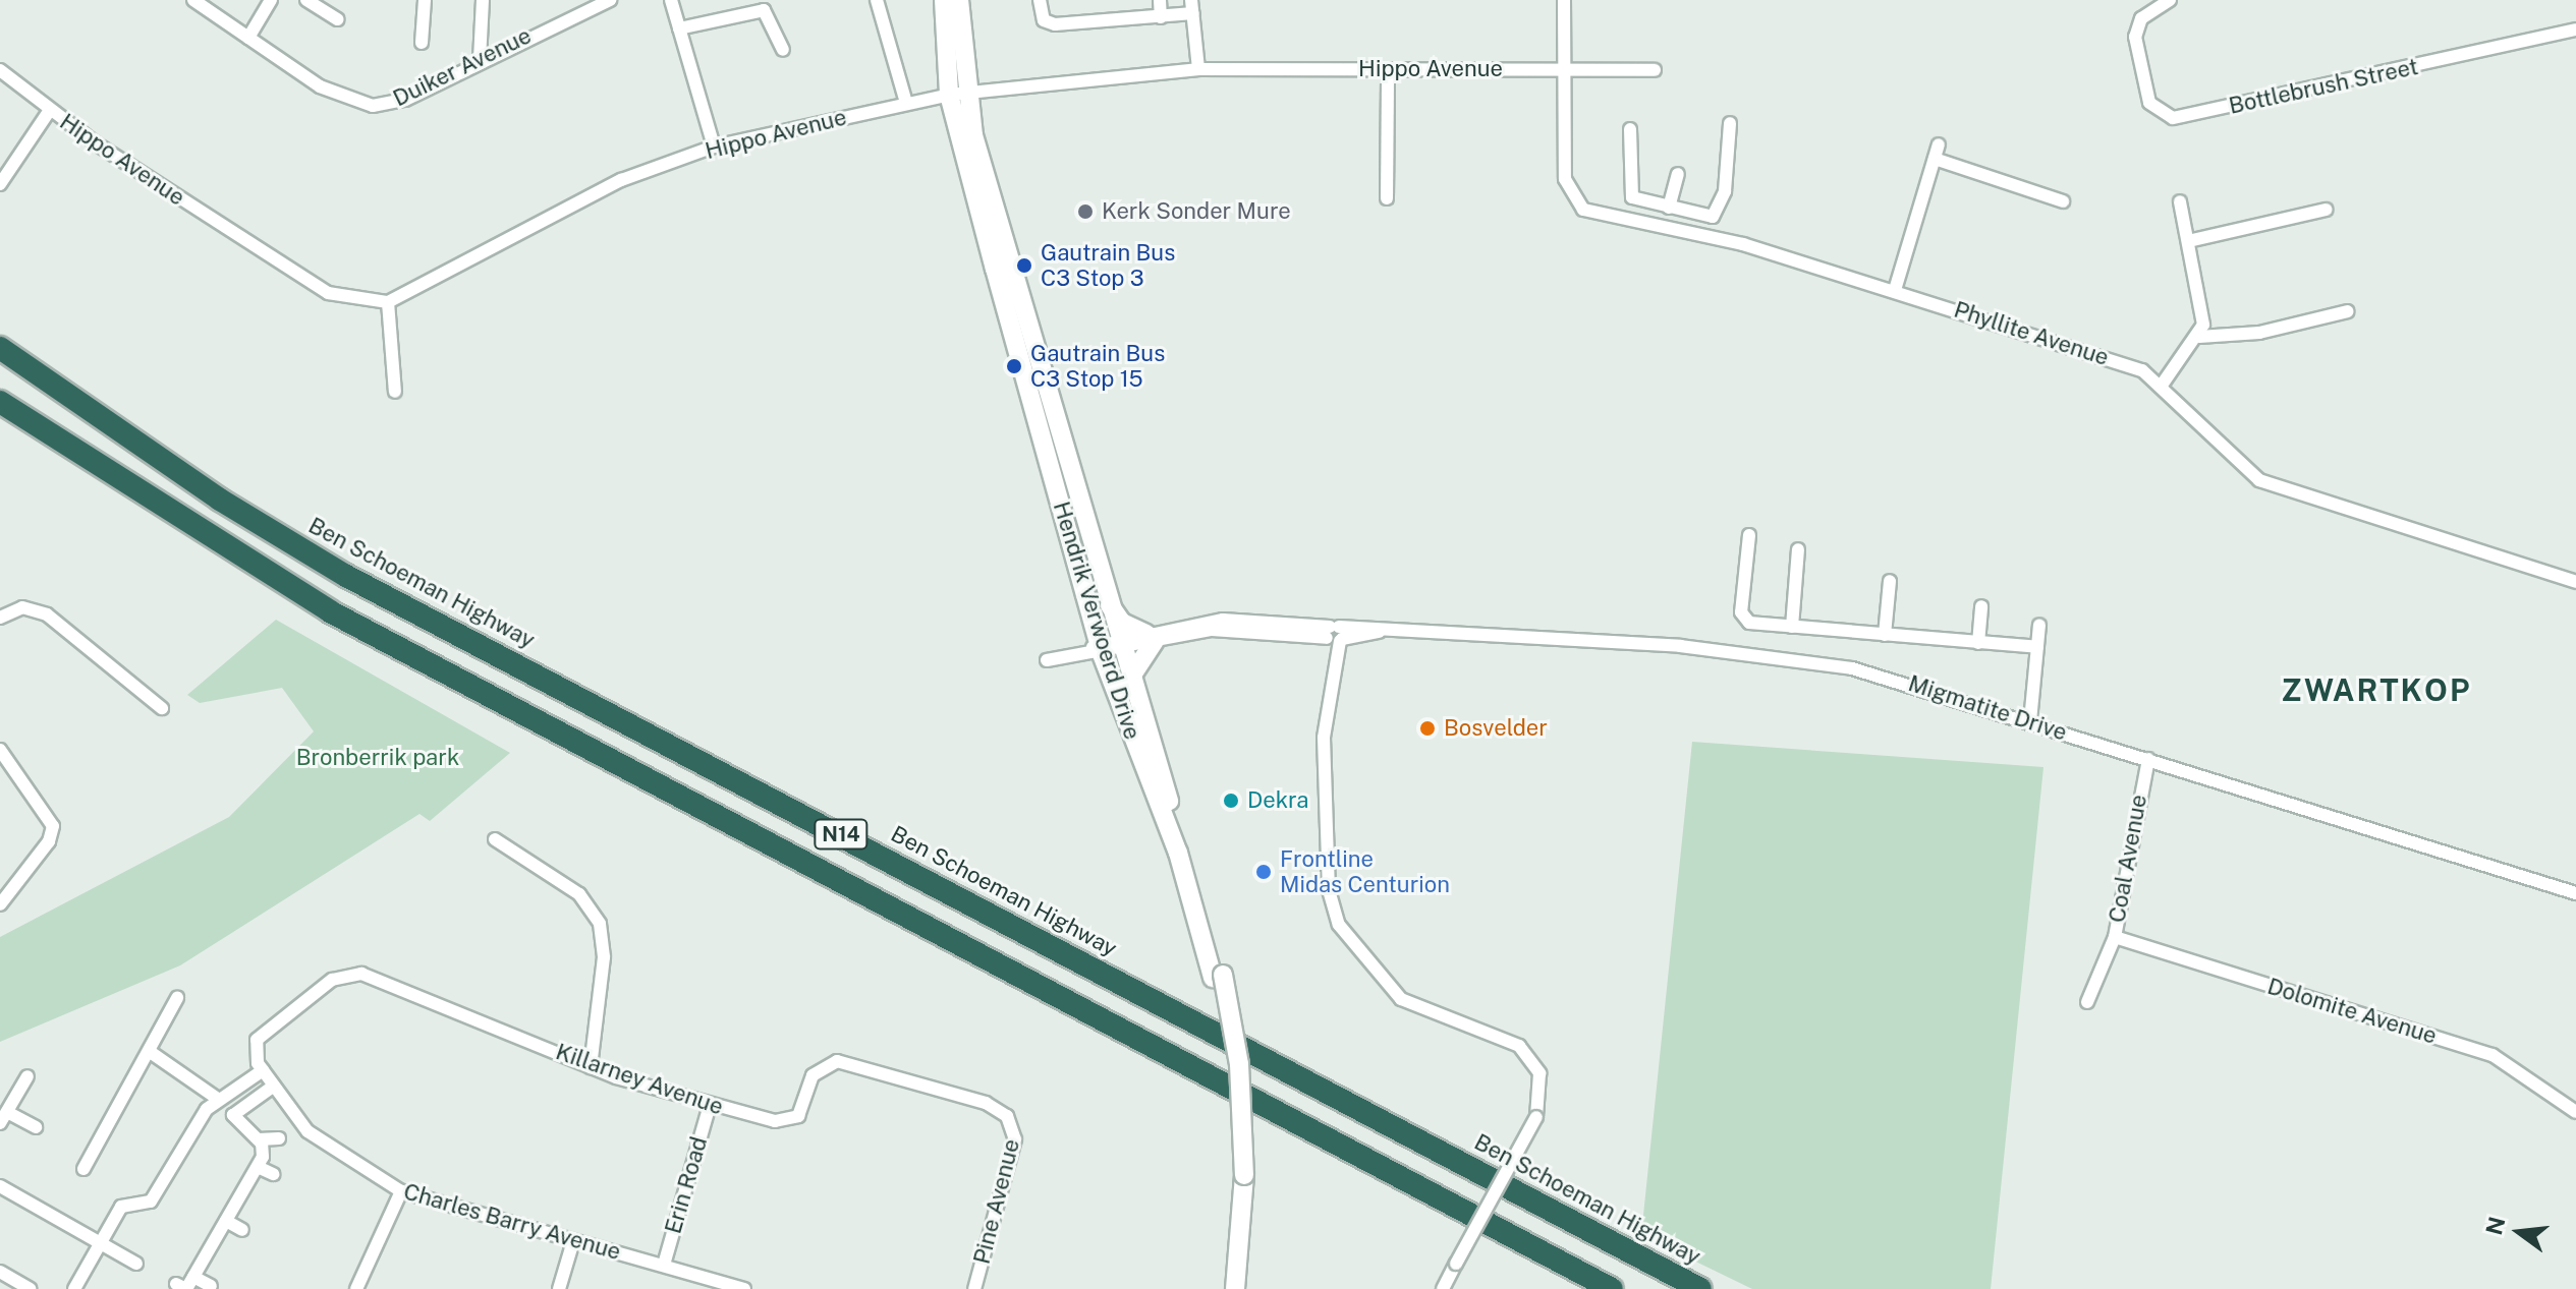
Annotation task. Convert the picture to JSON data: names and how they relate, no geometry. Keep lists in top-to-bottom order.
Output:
{
  "streets": {
    "highway": ["Ben Schoeman Highway", "N14"],
    "main road": ["Hendrik Verwoerd Drive"],
    "street": [
      "Duiker Avenue",
      "Hippo Avenue",
      "Bottlebrush Street",
      "Phyllite Avenue",
      "Migmatite Drive",
      "Coal Avenue",
      "Dolomite Avenue",
      "Killarney Avenue",
      "Erin Road",
      "Pine Avenue",
      "Charles Barry Avenue"
    ]
  },
  "crossings": [
    ["Hippo Avenue", "Phyllite Avenue"],
    ["Hippo Avenue", "Hendrik Verwoerd Drive"],
    ["Hendrik Verwoerd Drive", "Migmatite Drive"],
    ["Migmatite Drive", "Coal Avenue"],
    ["Coal Avenue", "Dolomite Avenue"],
    ["Killarney Avenue", "Erin Road"],
    ["Killarney Avenue", "Pine Avenue"],
    ["Killarney Avenue", "Charles Barry Avenue"],
    ["Erin Road", "Charles Barry Avenue"]
  ],
  "districts": ["ZWARTKOP"],
  "parks": ["Bronberrik park"],
  "places": [
    "Kerk Sonder Mure",
    "Gautrain Bus C3 Stop 3",
    "Gautrain Bus C3 Stop 15",
    "Bosvelder",
    "Dekra",
    "Frontline Midas Centurion"
  ],
  "north": "left"
}
